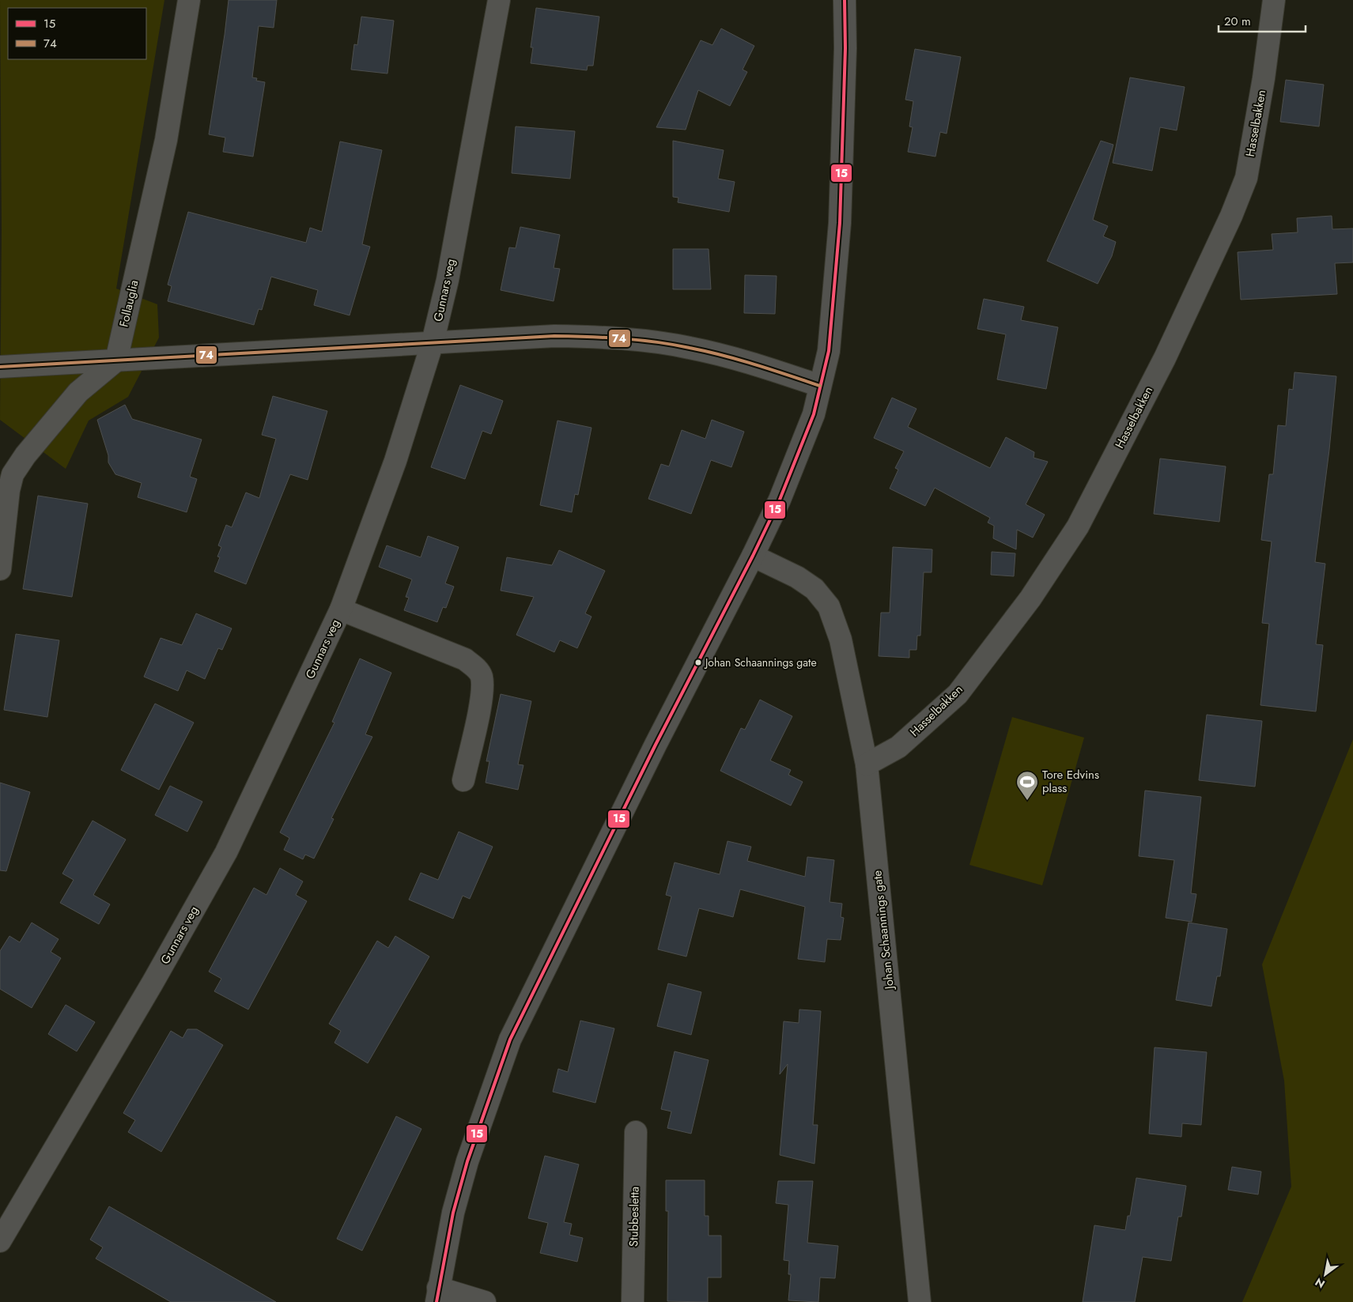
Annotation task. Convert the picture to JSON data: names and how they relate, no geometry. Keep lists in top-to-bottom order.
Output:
{
  "streets": {
    "street": [
      "Hasselbakken",
      "Gunnars veg",
      "Follauglia",
      "Johan Schaannings gate",
      "Stubbesletta"
    ]
  },
  "crossings": [
    ["Hasselbakken", "Johan Schaannings gate"]
  ],
  "places": {
    "other": ["Johan Schaannings gate"],
    "sports": ["Tore Edvins plass"]
  },
  "lines": ["transit line 15", "transit line 74"],
  "legend": ["15", "74"],
  "scale_bar": "20 m",
  "north": "bottom left"
}
